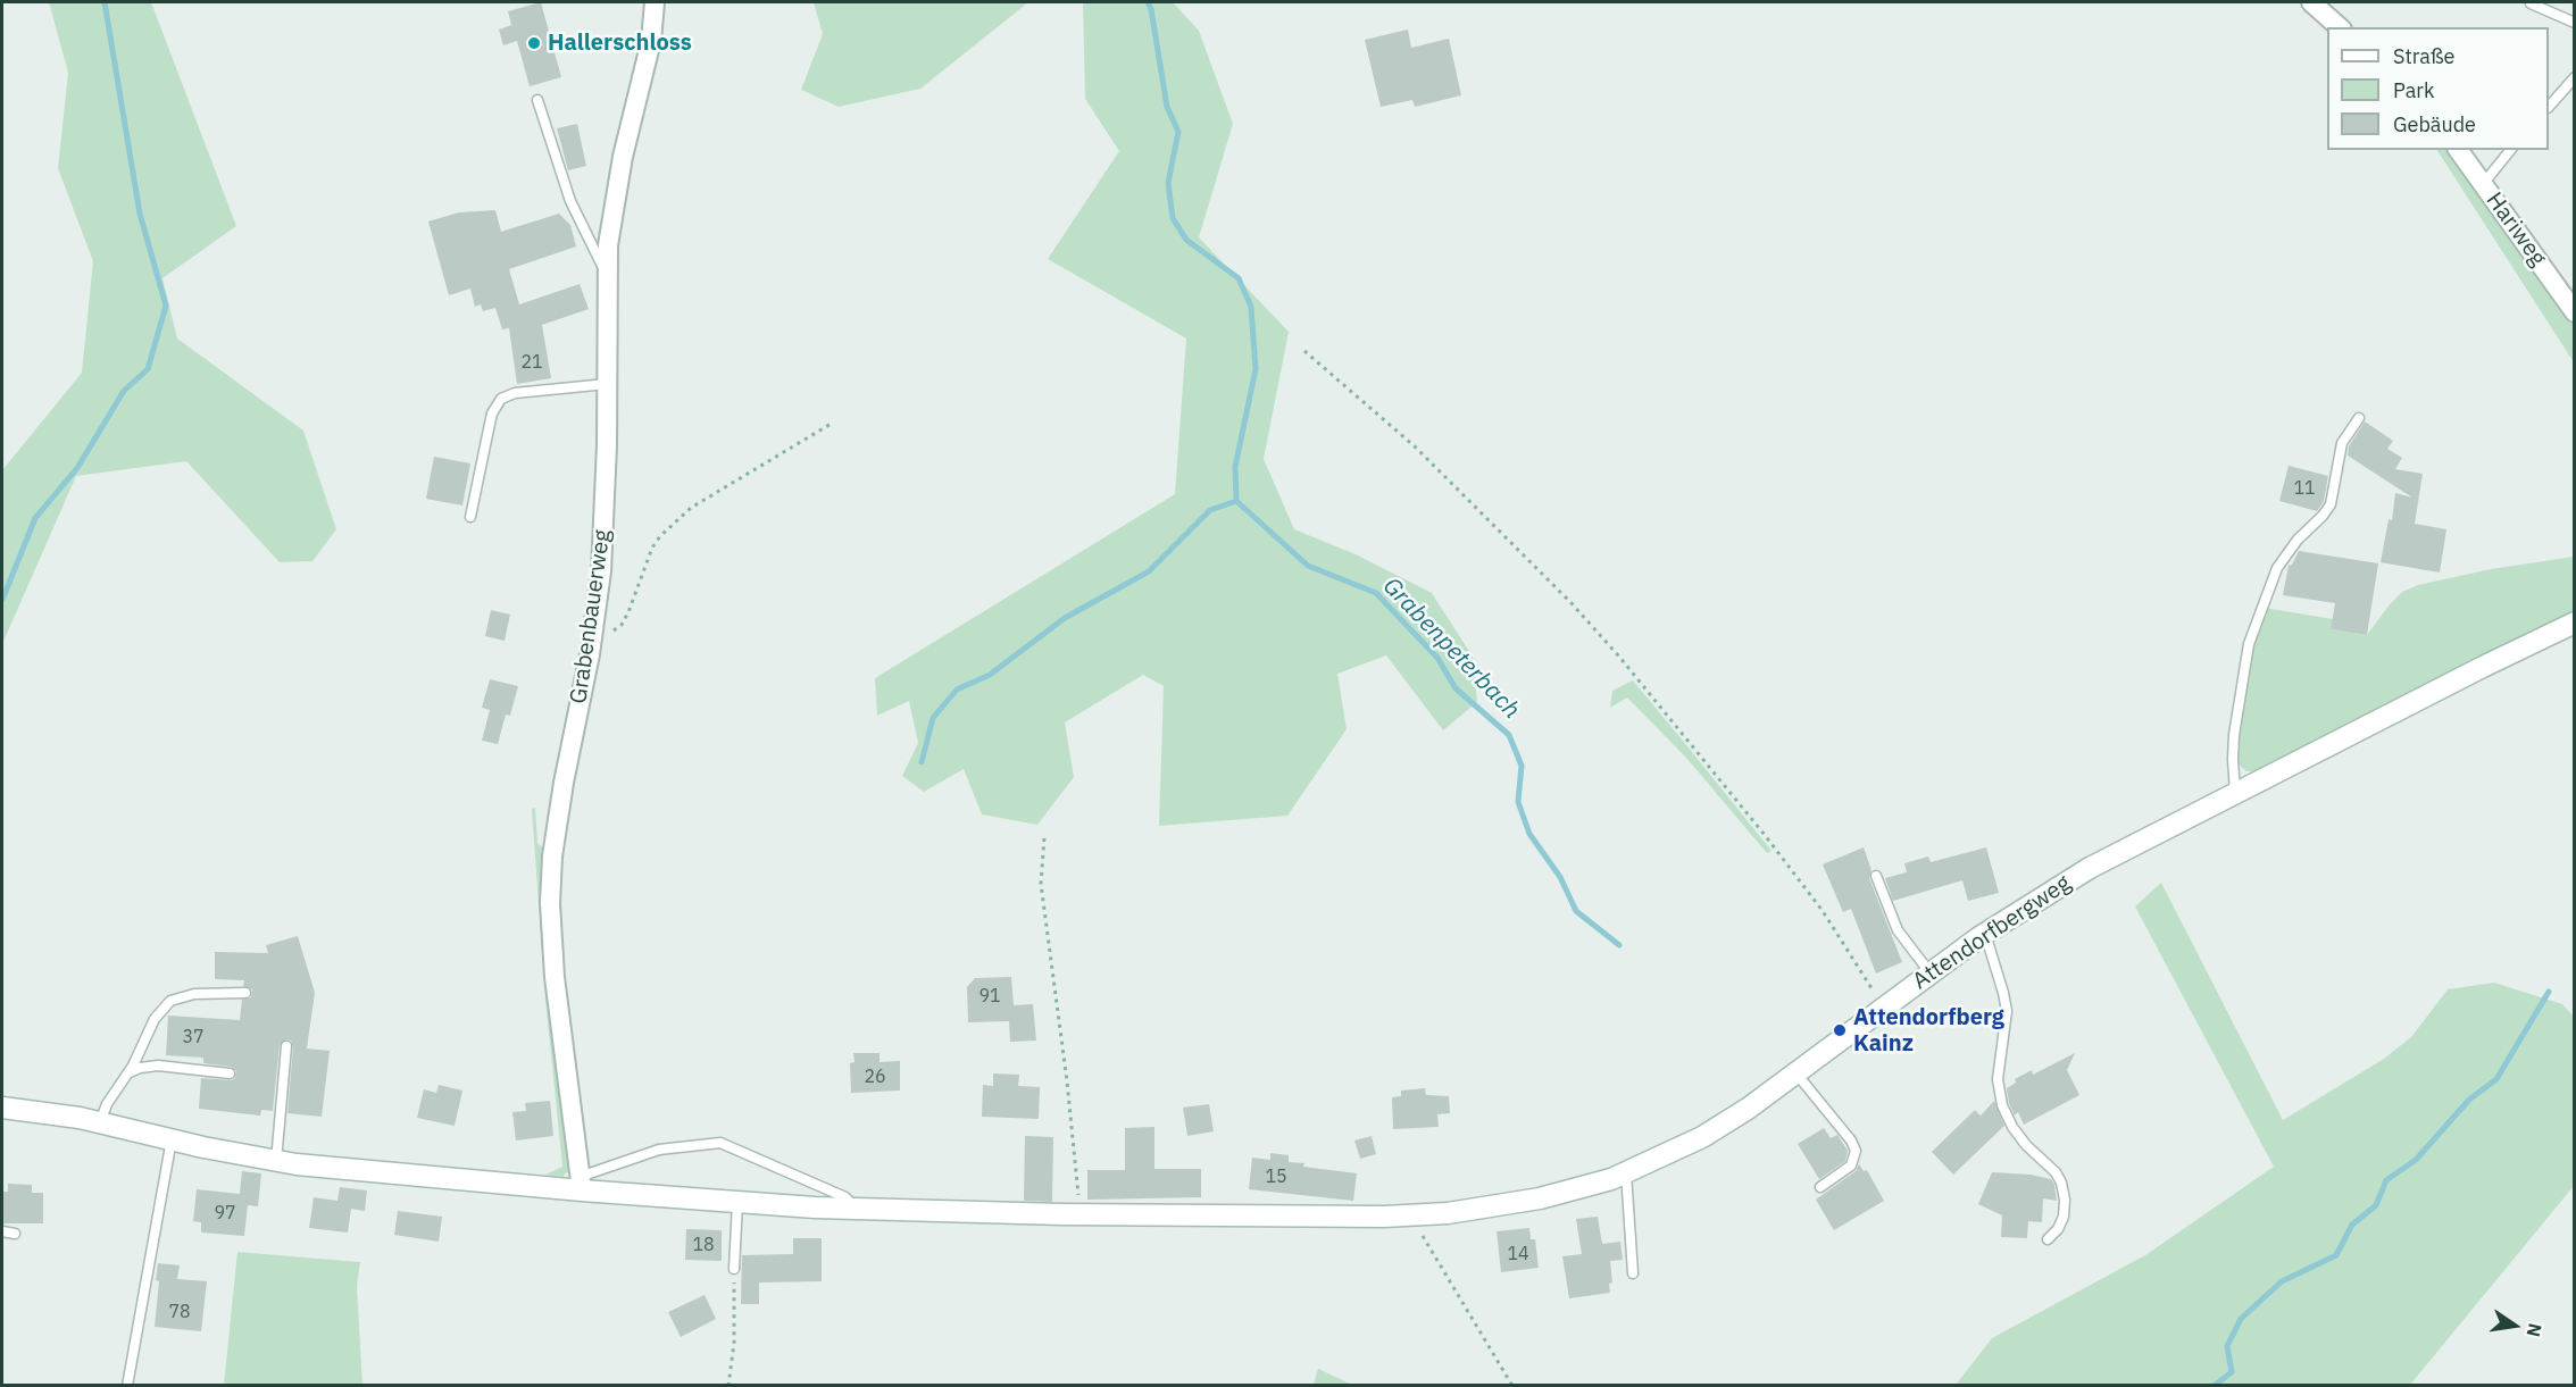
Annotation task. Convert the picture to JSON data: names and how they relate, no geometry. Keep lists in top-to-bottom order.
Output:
{
  "streets": {
    "street": ["Hariweg", "Grabenbauerweg", "Attendorfbergweg"]
  },
  "crossings": [
    ["Grabenbauerweg", "Attendorfbergweg"]
  ],
  "water": ["Grabenpeterbach"],
  "places": ["Hallerschloss", "Attendorfberg Kainz"],
  "house_numbers": [
    "21",
    "11",
    "91",
    "37",
    "26",
    "15",
    "97",
    "18",
    "14",
    "78"
  ],
  "legend": ["Straße", "Park", "Gebäude"],
  "north": "right"
}
